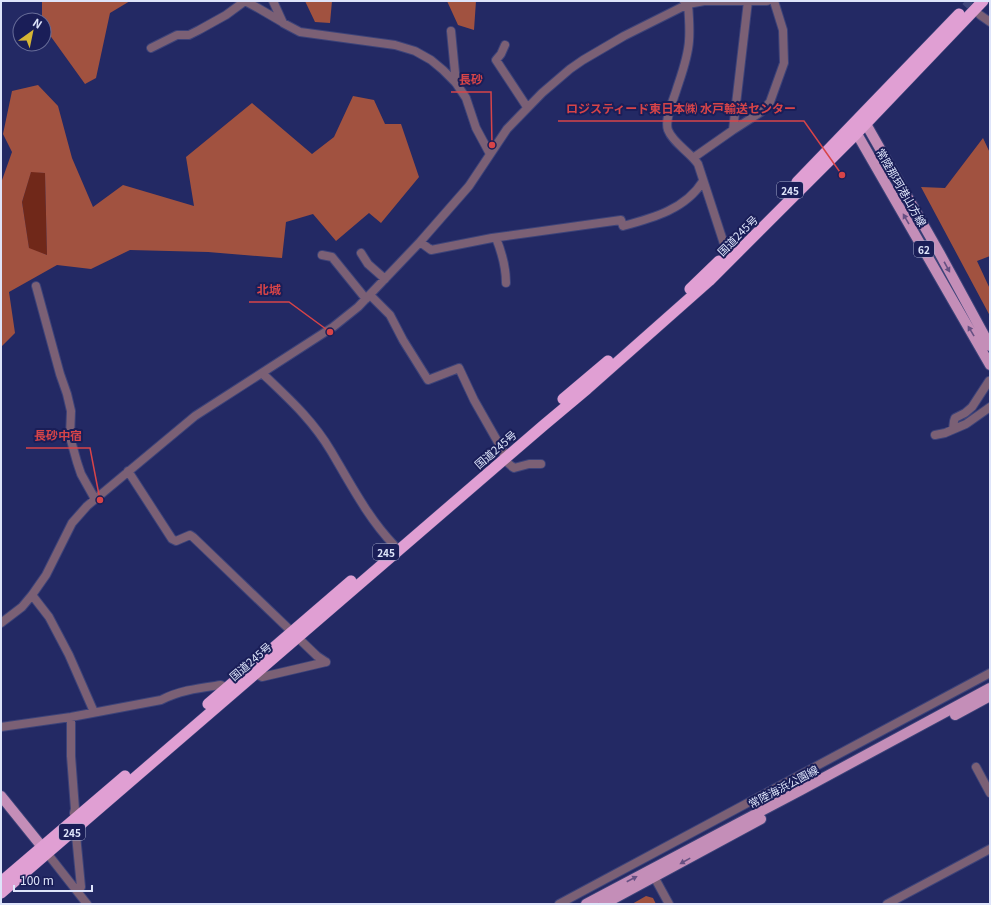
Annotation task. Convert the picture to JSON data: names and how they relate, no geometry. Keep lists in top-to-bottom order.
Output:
{
  "streets": {
    "highway": ["245", "国道245号"],
    "main road": ["常陸那珂港山方線", "62", "常陸海浜公園線"]
  },
  "crossings": [
    ["常陸那珂港山方線", "国道245号"]
  ],
  "places": [
    "長砂",
    "ロジスティード東日本㈱ 水戸輸送センター",
    "北城",
    "長砂中宿"
  ],
  "scale_bar": "100 m",
  "north": "top right"
}
